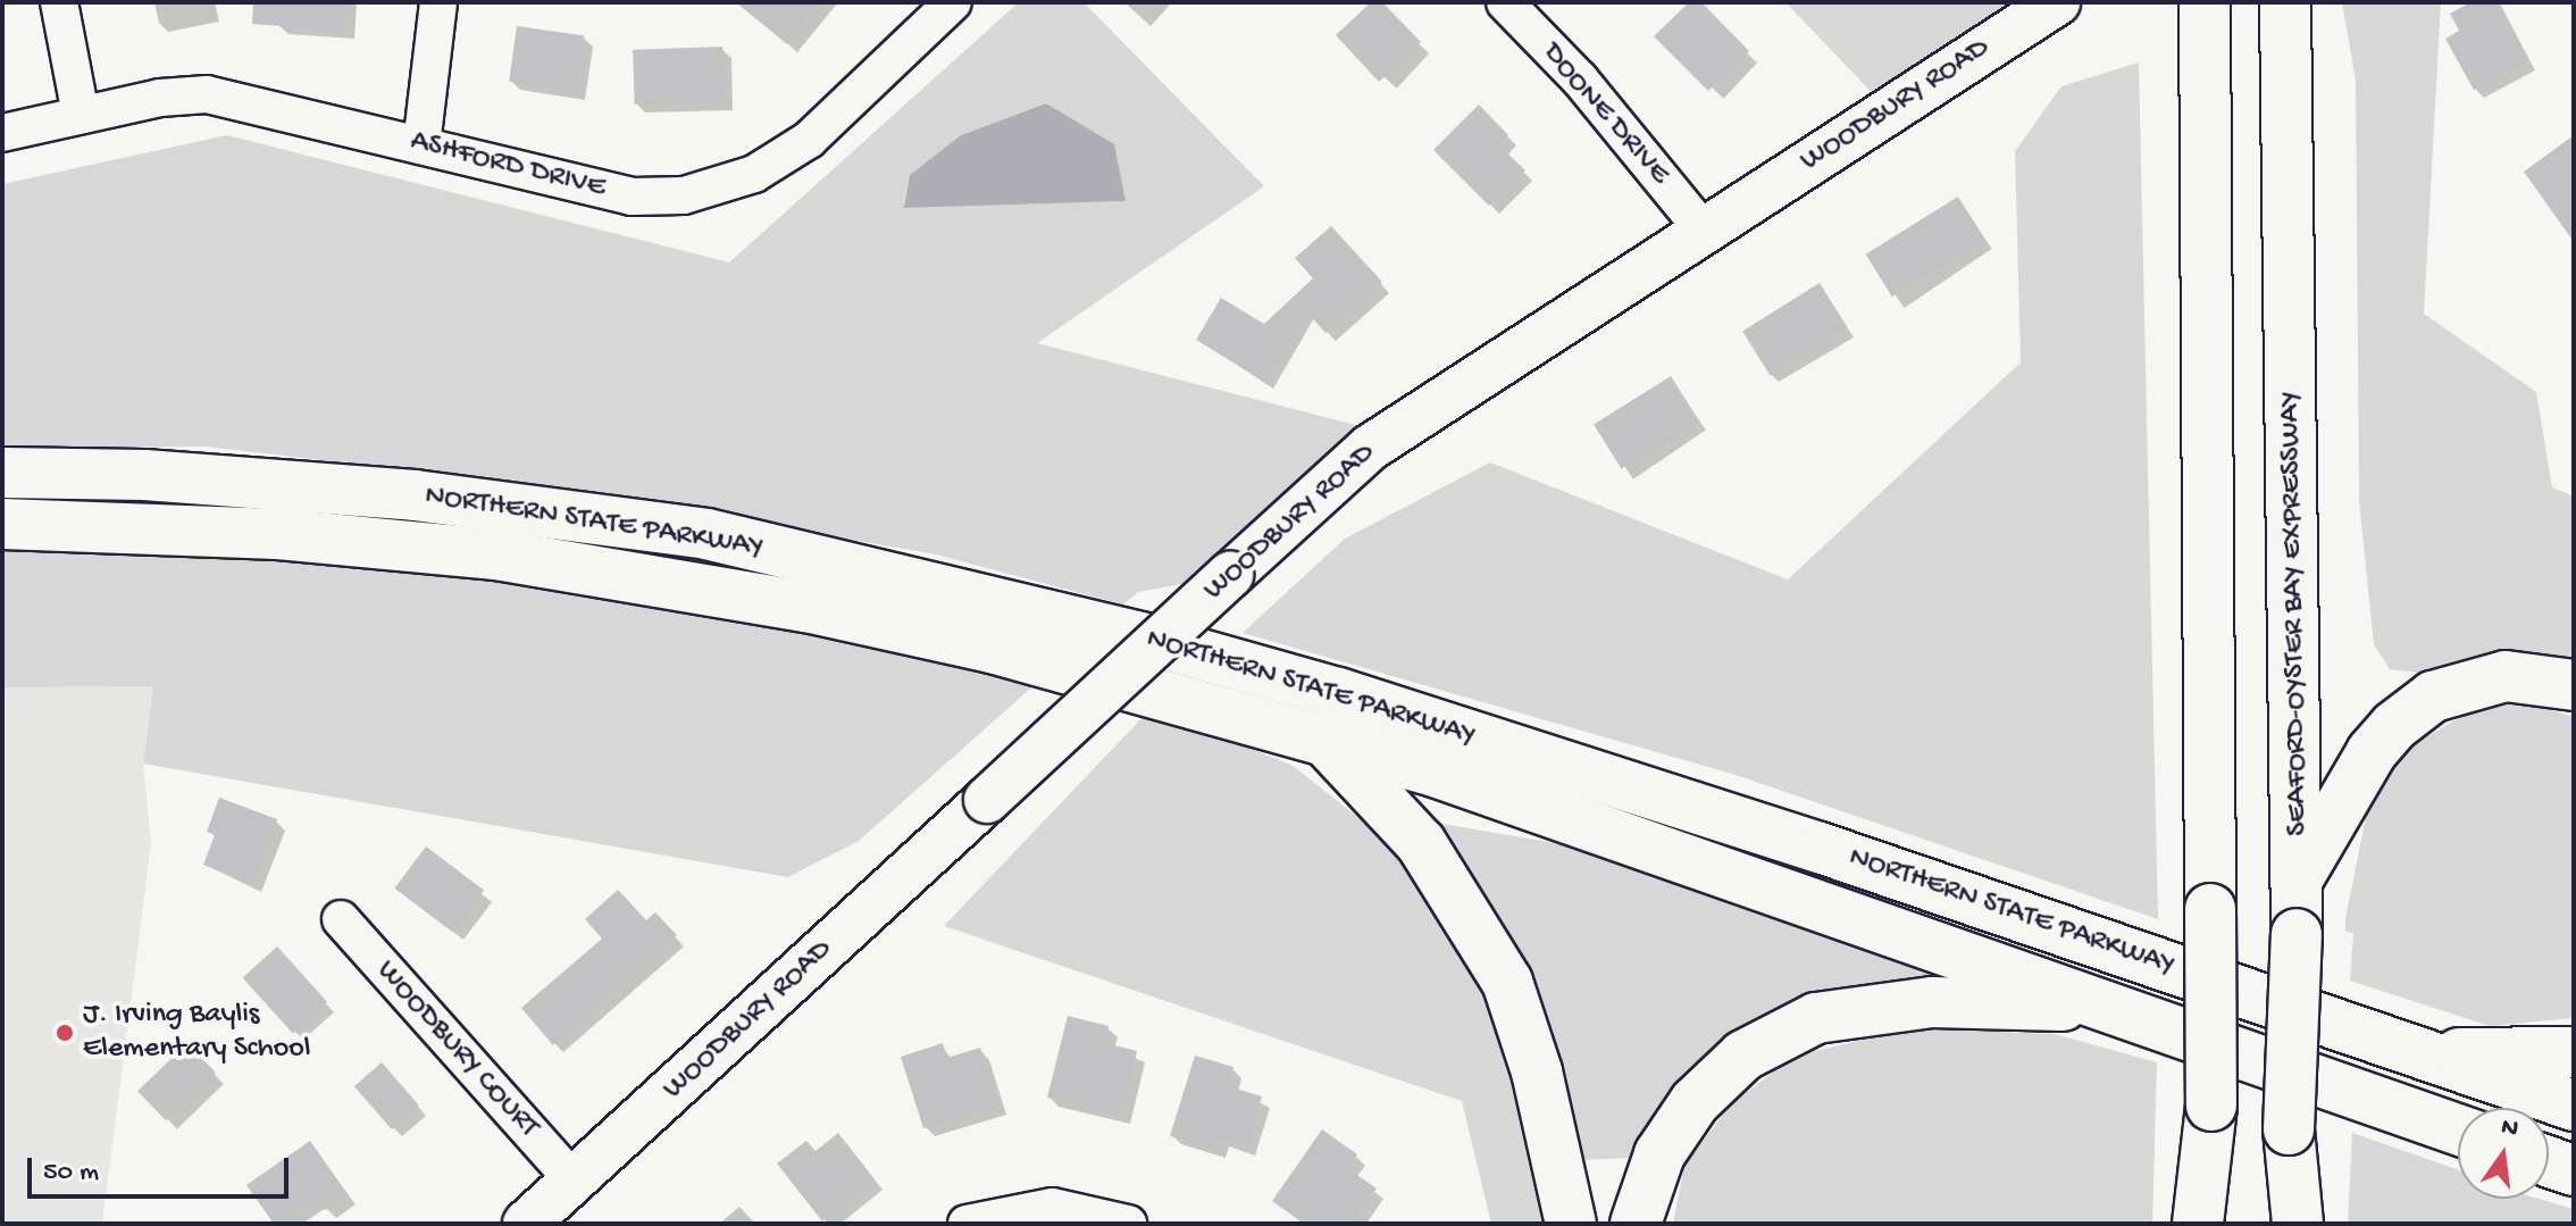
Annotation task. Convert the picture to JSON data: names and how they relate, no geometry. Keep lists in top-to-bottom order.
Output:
{
  "streets": {
    "highway": ["NORTHERN STATE PARKWAY", "SEAFORD-OYSTER BAY EXPRESSWAY"],
    "main road": ["WOODBURY ROAD"],
    "street": ["DOONE DRIVE", "ASHFORD DRIVE", "WOODBURY COURT"]
  },
  "crossings": [
    ["WOODBURY ROAD", "DOONE DRIVE"],
    ["WOODBURY ROAD", "WOODBURY COURT"]
  ],
  "places": ["J. Irving Baylis Elementary School"],
  "scale_bar": "50 m",
  "north": "top"
}
